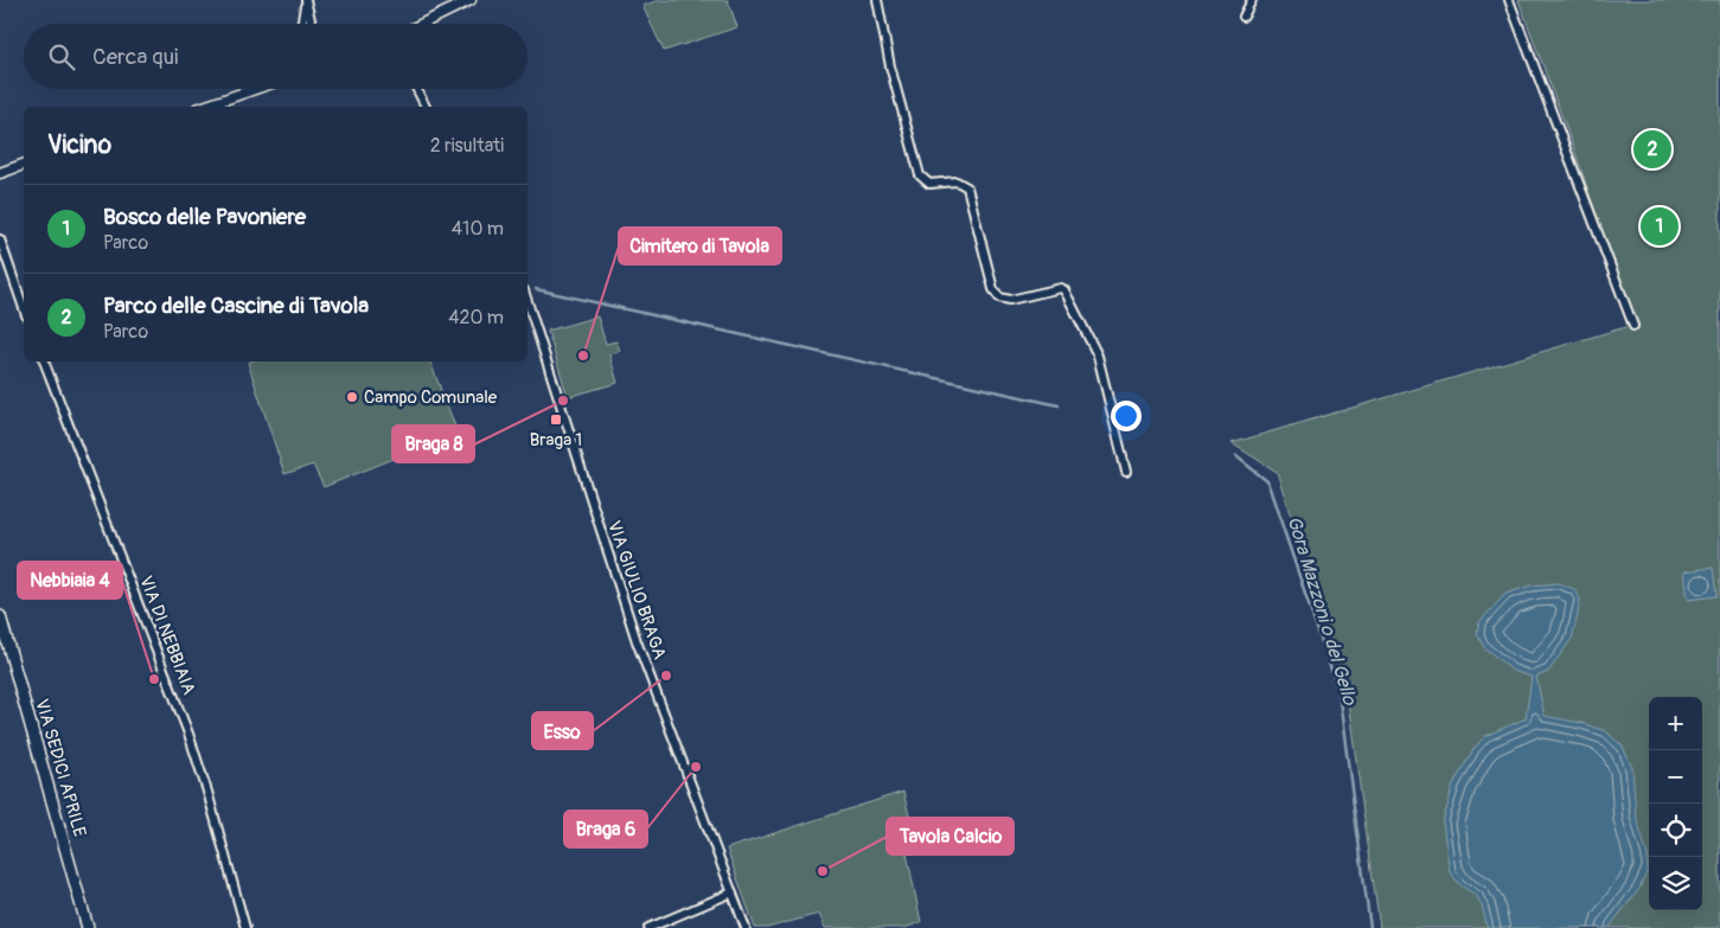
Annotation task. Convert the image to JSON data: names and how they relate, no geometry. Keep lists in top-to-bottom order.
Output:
{
  "streets": {
    "main road": ["VIA SEDICI APRILE"],
    "street": ["VIA GIULIO BRAGA", "VIA DI NEBBIAIA"]
  },
  "water": ["Gora Mazzoni o del Gello"],
  "places": {
    "other": [
      "Cimitero di Tavola",
      "Campo Comunale",
      "Braga 8",
      "Esso",
      "Nebbiaia 4",
      "Braga 6",
      "Tavola Calcio"
    ],
    "transit": ["Braga 1"]
  },
  "page": {
    "search": "Cerca qui",
    "heading": ["Vicino", "2 risultati"],
    "pins": ["2", "1"],
    "list": [
      {
        "mark": "1",
        "name": "Bosco delle Pavoniere",
        "note": "Parco",
        "value": "410 m"
      },
      {
        "mark": "2",
        "name": "Parco delle Cascine di Tavola",
        "note": "Parco",
        "value": "420 m"
      }
    ],
    "map_buttons": ["+", "−"]
  }
}
